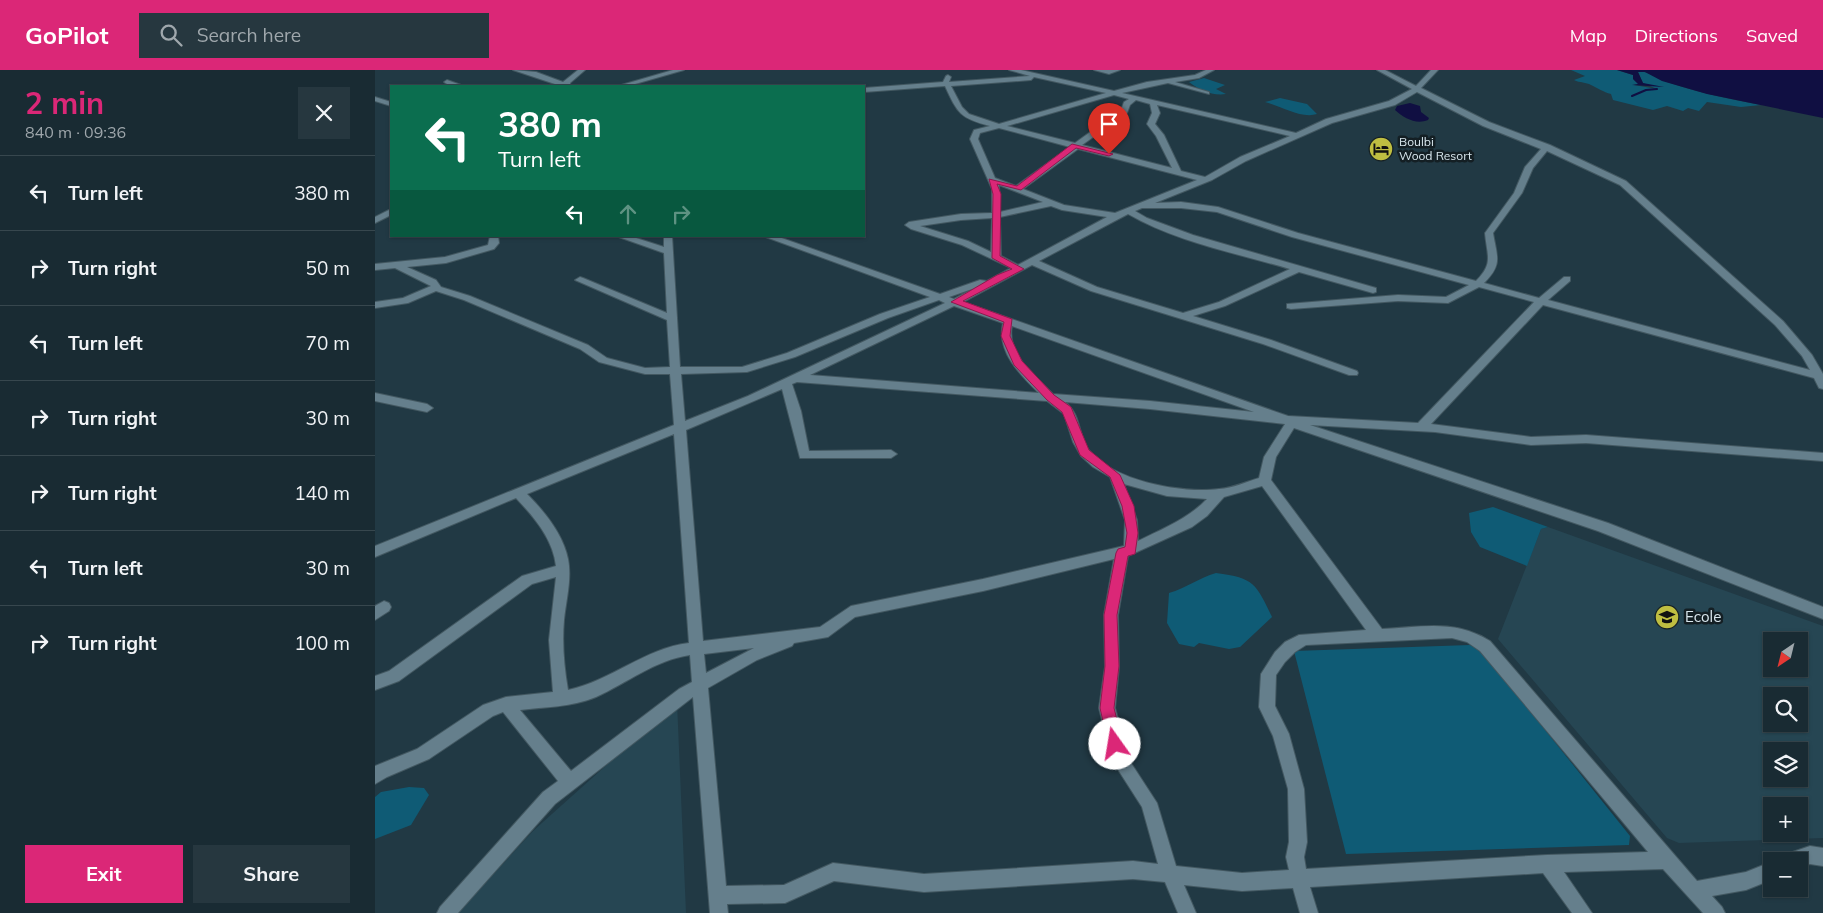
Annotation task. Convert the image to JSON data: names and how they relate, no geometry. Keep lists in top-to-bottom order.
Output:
{
  "places": {
    "hotel": ["Boulbi Wood Resort"],
    "school or university": ["Ecole"]
  },
  "north": "bottom left",
  "page": {
    "header": "GoPilot",
    "search": "Search here",
    "nav": ["Map", "Directions", "Saved"],
    "heading": ["2 min", "840 m · 09:36"],
    "turn": ["380 m", "Turn left"],
    "list": [
      {
        "name": "Turn left",
        "value": "380 m"
      },
      {
        "name": "Turn right",
        "value": "50 m"
      },
      {
        "name": "Turn left",
        "value": "70 m"
      },
      {
        "name": "Turn right",
        "value": "30 m"
      },
      {
        "name": "Turn right",
        "value": "140 m"
      },
      {
        "name": "Turn left",
        "value": "30 m"
      },
      {
        "name": "Turn right",
        "value": "100 m"
      }
    ],
    "map_buttons": ["+", "−"],
    "buttons": ["Exit", "Share"]
  }
}
